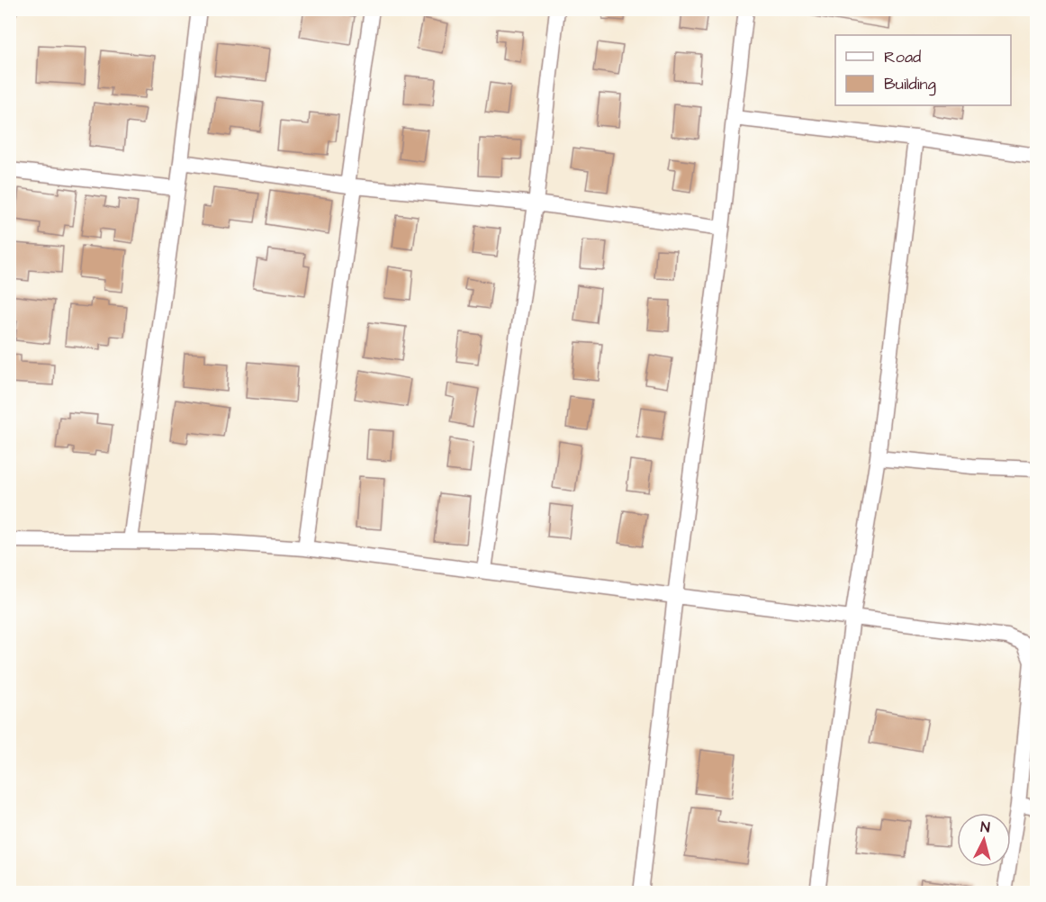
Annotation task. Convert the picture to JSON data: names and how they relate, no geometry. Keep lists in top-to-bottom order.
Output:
{
  "legend": ["Road", "Building"],
  "north": "top"
}
